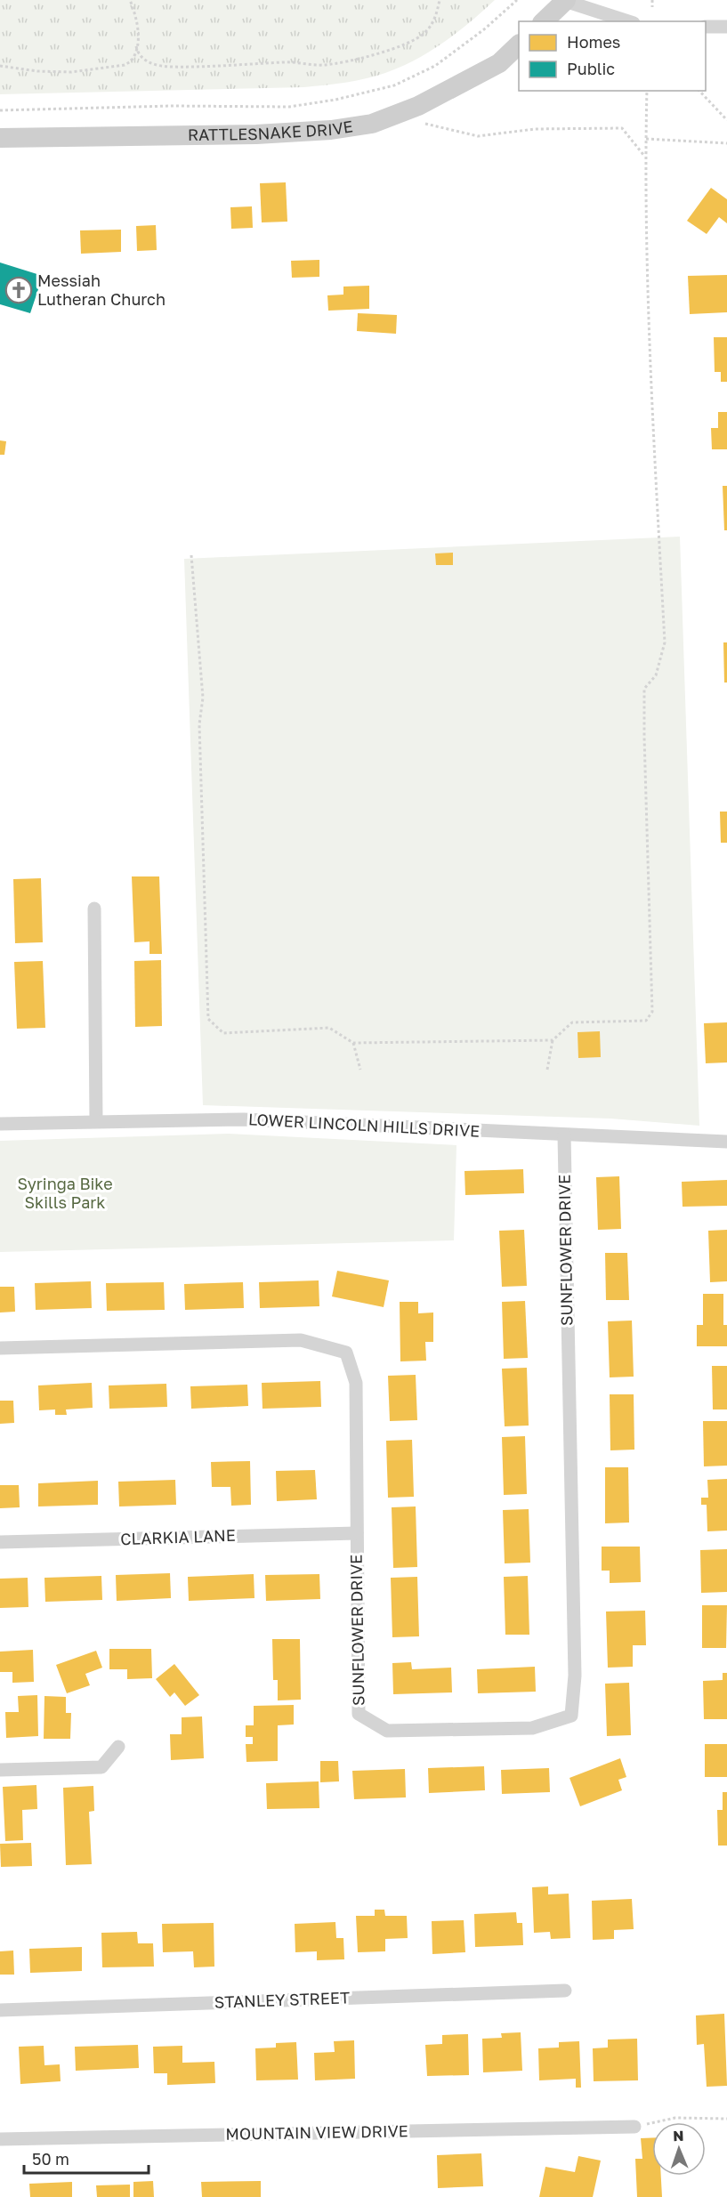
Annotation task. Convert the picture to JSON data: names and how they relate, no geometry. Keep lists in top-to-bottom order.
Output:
{
  "streets": {
    "street": [
      "RATTLESNAKE DRIVE",
      "LOWER LINCOLN HILLS DRIVE",
      "SUNFLOWER DRIVE",
      "CLARKIA LANE",
      "STANLEY STREET",
      "MOUNTAIN VIEW DRIVE"
    ]
  },
  "crossings": [
    ["LOWER LINCOLN HILLS DRIVE", "SUNFLOWER DRIVE"],
    ["SUNFLOWER DRIVE", "CLARKIA LANE"]
  ],
  "parks": ["Syringa Bike Skills Park"],
  "places": {
    "church": ["Messiah Lutheran Church"]
  },
  "legend": ["Homes", "Public"],
  "scale_bar": "50 m",
  "north": "top"
}
